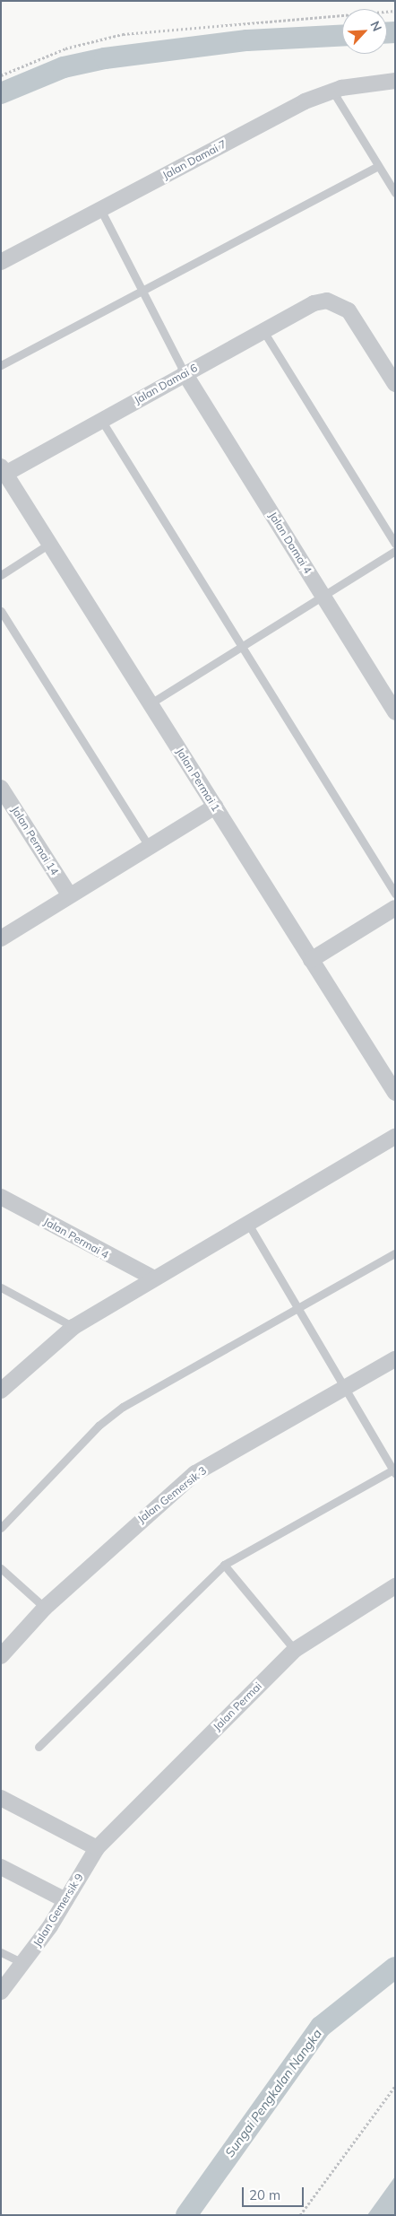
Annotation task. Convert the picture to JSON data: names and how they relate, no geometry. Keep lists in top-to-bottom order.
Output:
{
  "streets": {
    "street": [
      "Jalan Damai 7",
      "Jalan Damai 6",
      "Jalan Damai 4",
      "Jalan Permai 1",
      "Jalan Permai 14",
      "Jalan Permai 4",
      "Jalan Gemersik 3",
      "Jalan Permai",
      "Jalan Gemersik 9"
    ]
  },
  "crossings": [
    ["Jalan Damai 6", "Jalan Damai 4"],
    ["Jalan Damai 6", "Jalan Permai 1"],
    ["Jalan Permai", "Jalan Gemersik 9"]
  ],
  "water": ["Sungai Pengkalan Nangka"],
  "scale_bar": "20 m",
  "north": "top right"
}
